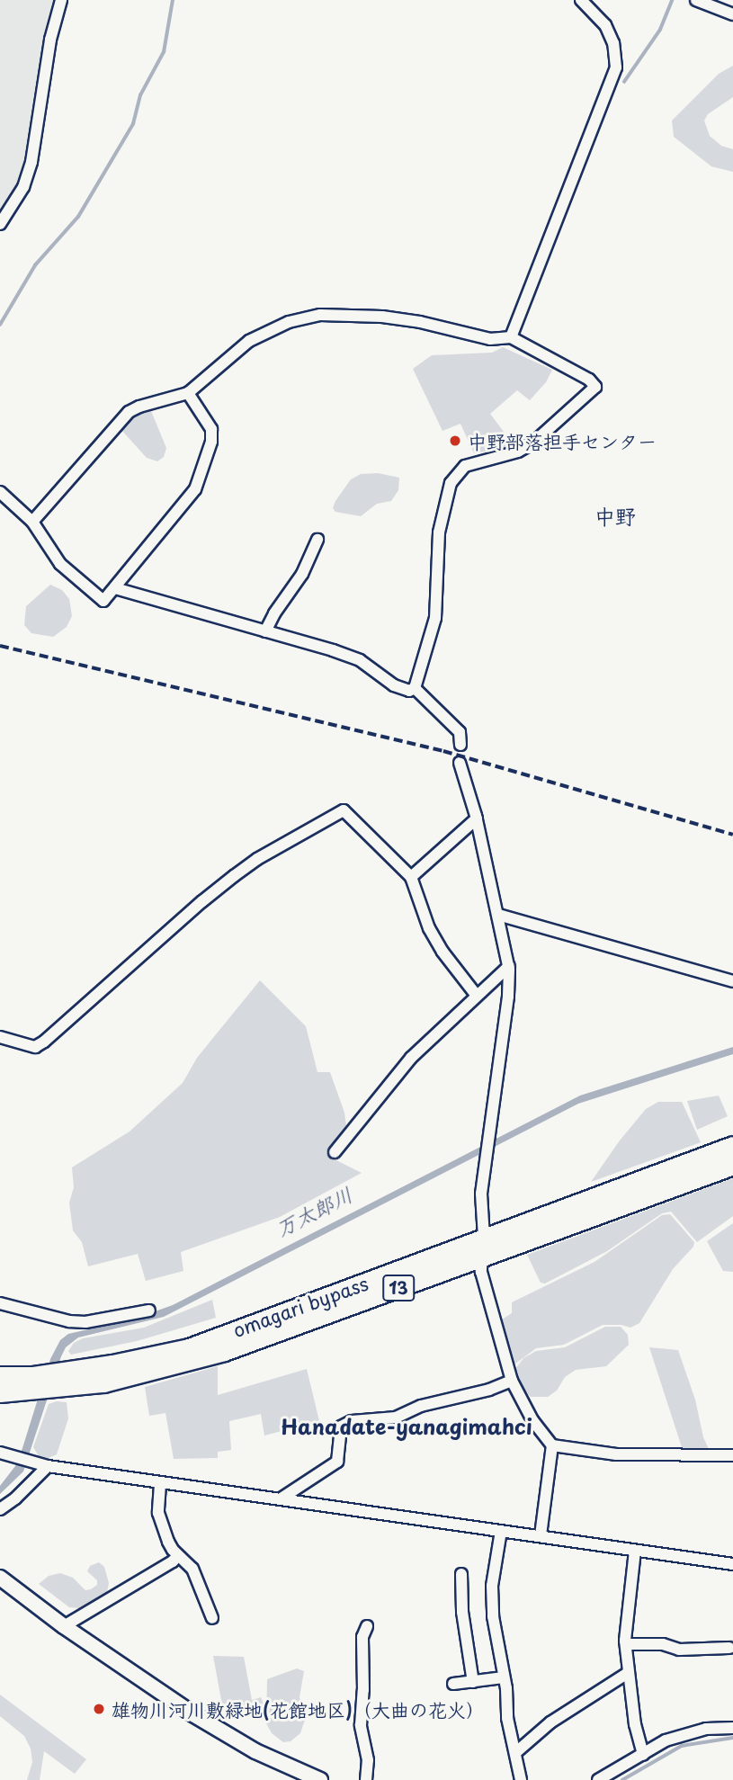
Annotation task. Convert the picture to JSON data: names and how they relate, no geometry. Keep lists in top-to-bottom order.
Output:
{
  "streets": {
    "highway": ["13", "omagari bypass"]
  },
  "districts": ["中野", "Hanadate-yanagimahci"],
  "water": ["万太郎川"],
  "places": ["中野部落担手センター", "雄物川河川敷緑地(花館地区)（大曲の花火）"]
}
